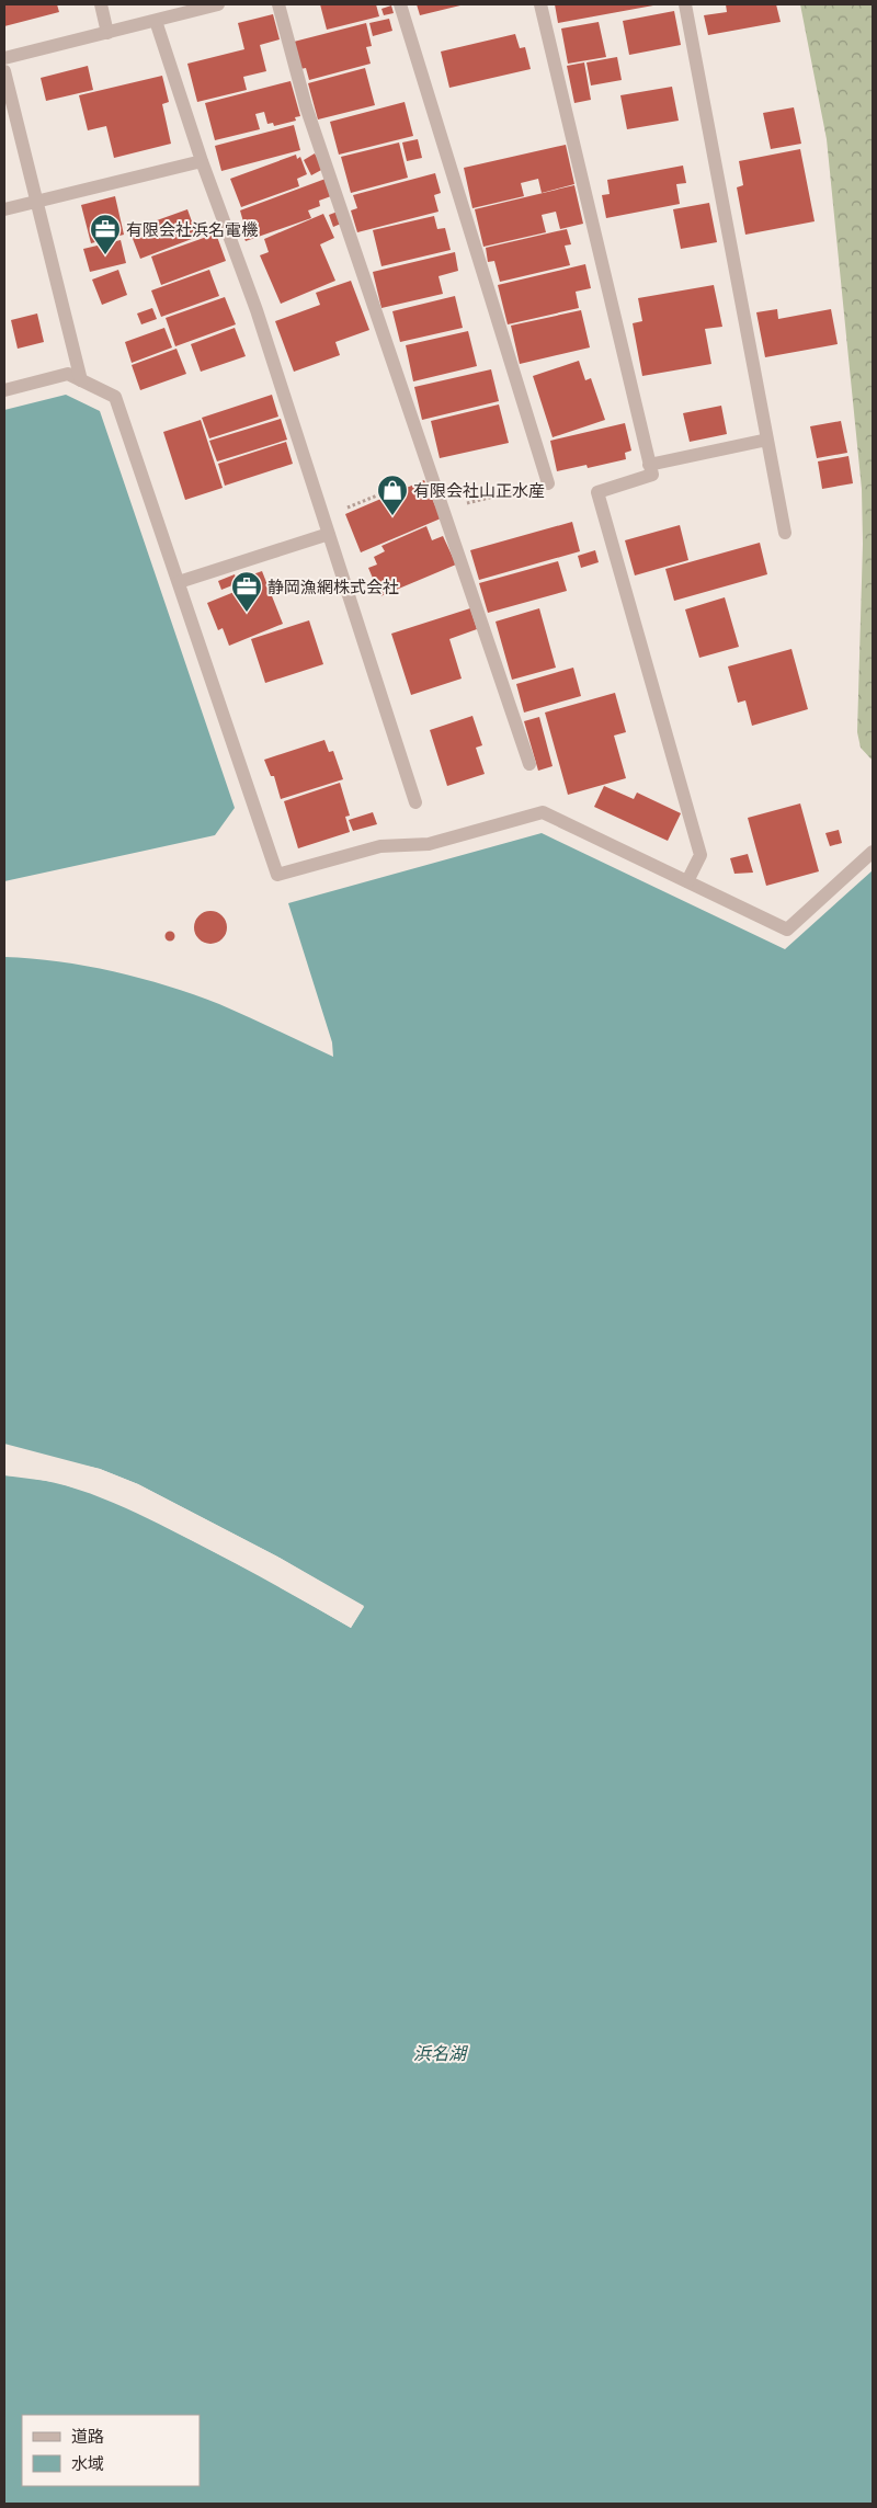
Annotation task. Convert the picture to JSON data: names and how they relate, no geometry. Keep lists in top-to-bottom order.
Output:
{
  "water": ["浜名湖"],
  "places": {
    "office": ["有限会社浜名電機", "静岡漁網株式会社"],
    "shop": ["有限会社山正水産"]
  },
  "legend": ["道路", "水域"]
}
